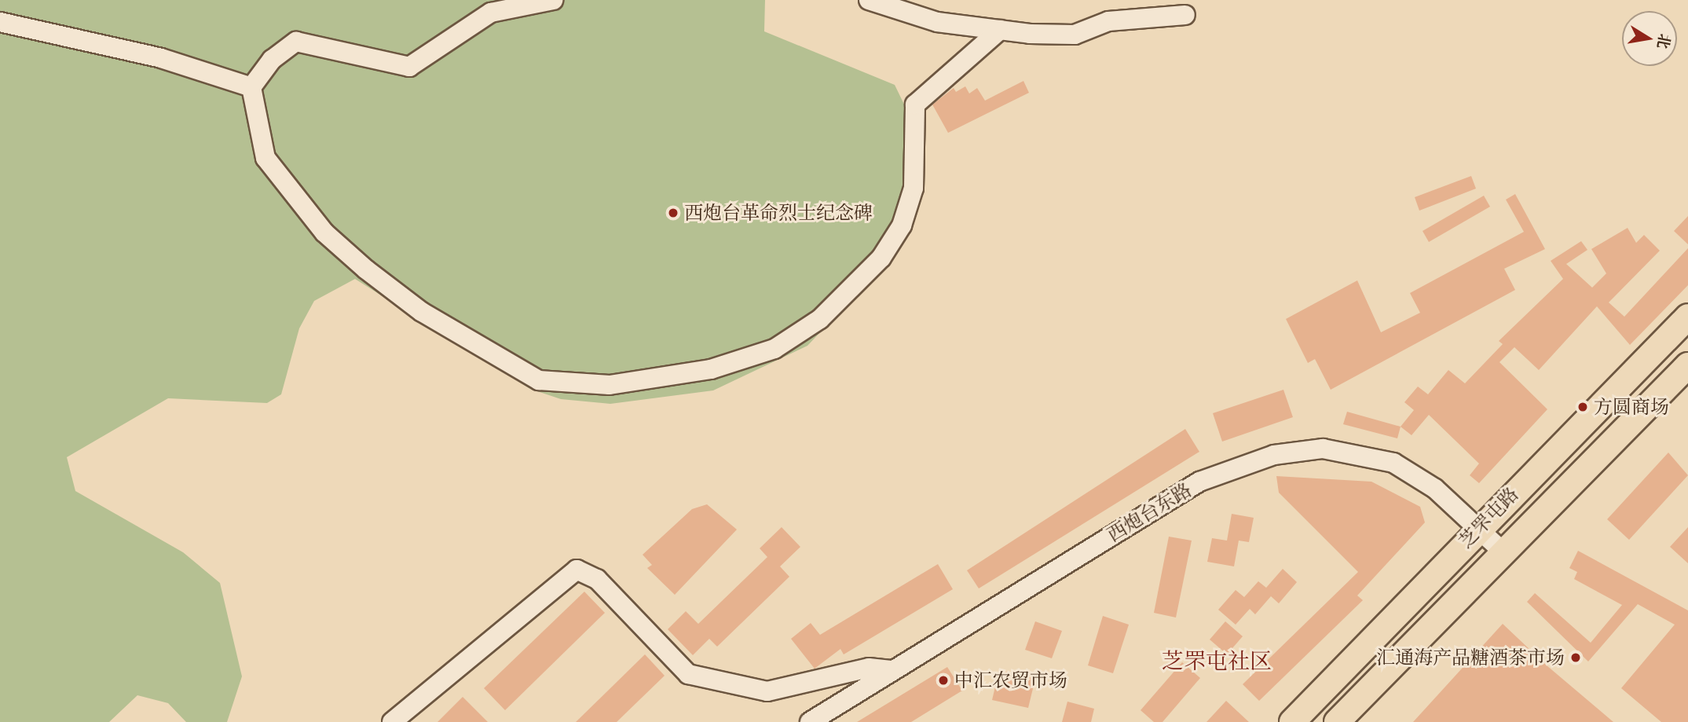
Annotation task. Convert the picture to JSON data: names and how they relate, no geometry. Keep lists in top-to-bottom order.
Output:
{
  "streets": {
    "main road": ["芝罘屯路"],
    "street": ["西炮台东路"]
  },
  "crossings": [
    ["西炮台东路", "芝罘屯路"]
  ],
  "districts": ["芝罘屯社区"],
  "places": [
    "西炮台革命烈士纪念碑",
    "方圆商场",
    "汇通海产品糖酒茶市场",
    "中汇农贸市场"
  ],
  "north": "right"
}
